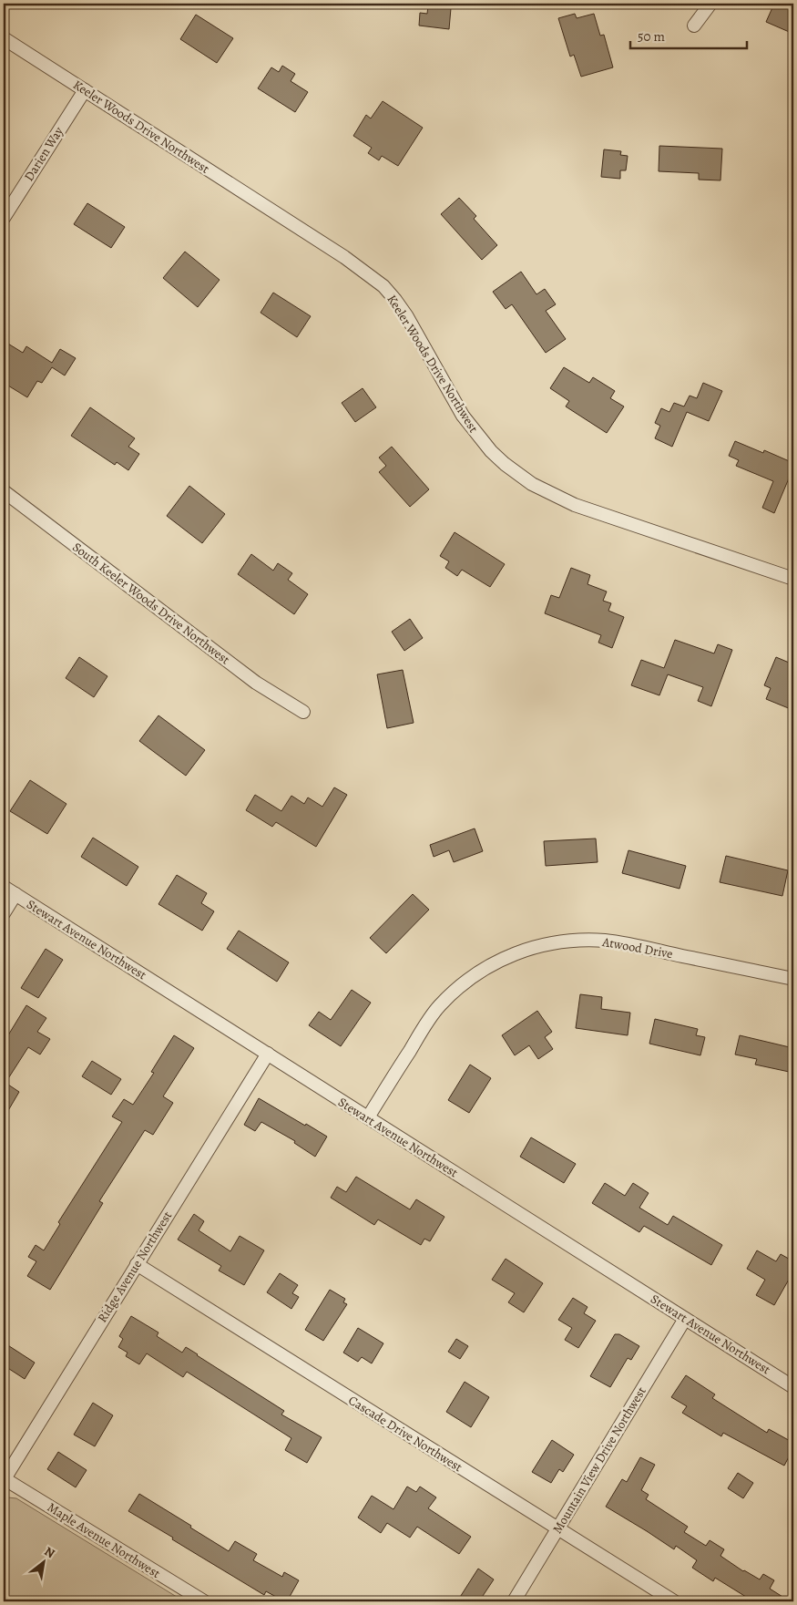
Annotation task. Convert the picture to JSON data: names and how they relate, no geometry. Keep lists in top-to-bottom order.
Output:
{
  "streets": {
    "street": [
      "Keeler Woods Drive Northwest",
      "Darien Way",
      "South Keeler Woods Drive Northwest",
      "Stewart Avenue Northwest",
      "Atwood Drive",
      "Ridge Avenue Northwest",
      "Cascade Drive Northwest",
      "Mountain View Drive Northwest",
      "Maple Avenue Northwest"
    ]
  },
  "crossings": [
    ["Keeler Woods Drive Northwest", "Darien Way"],
    ["Stewart Avenue Northwest", "Atwood Drive"],
    ["Stewart Avenue Northwest", "Ridge Avenue Northwest"],
    ["Stewart Avenue Northwest", "Mountain View Drive Northwest"],
    ["Ridge Avenue Northwest", "Cascade Drive Northwest"],
    ["Ridge Avenue Northwest", "Maple Avenue Northwest"],
    ["Cascade Drive Northwest", "Mountain View Drive Northwest"]
  ],
  "scale_bar": "50 m",
  "north": "top right"
}
